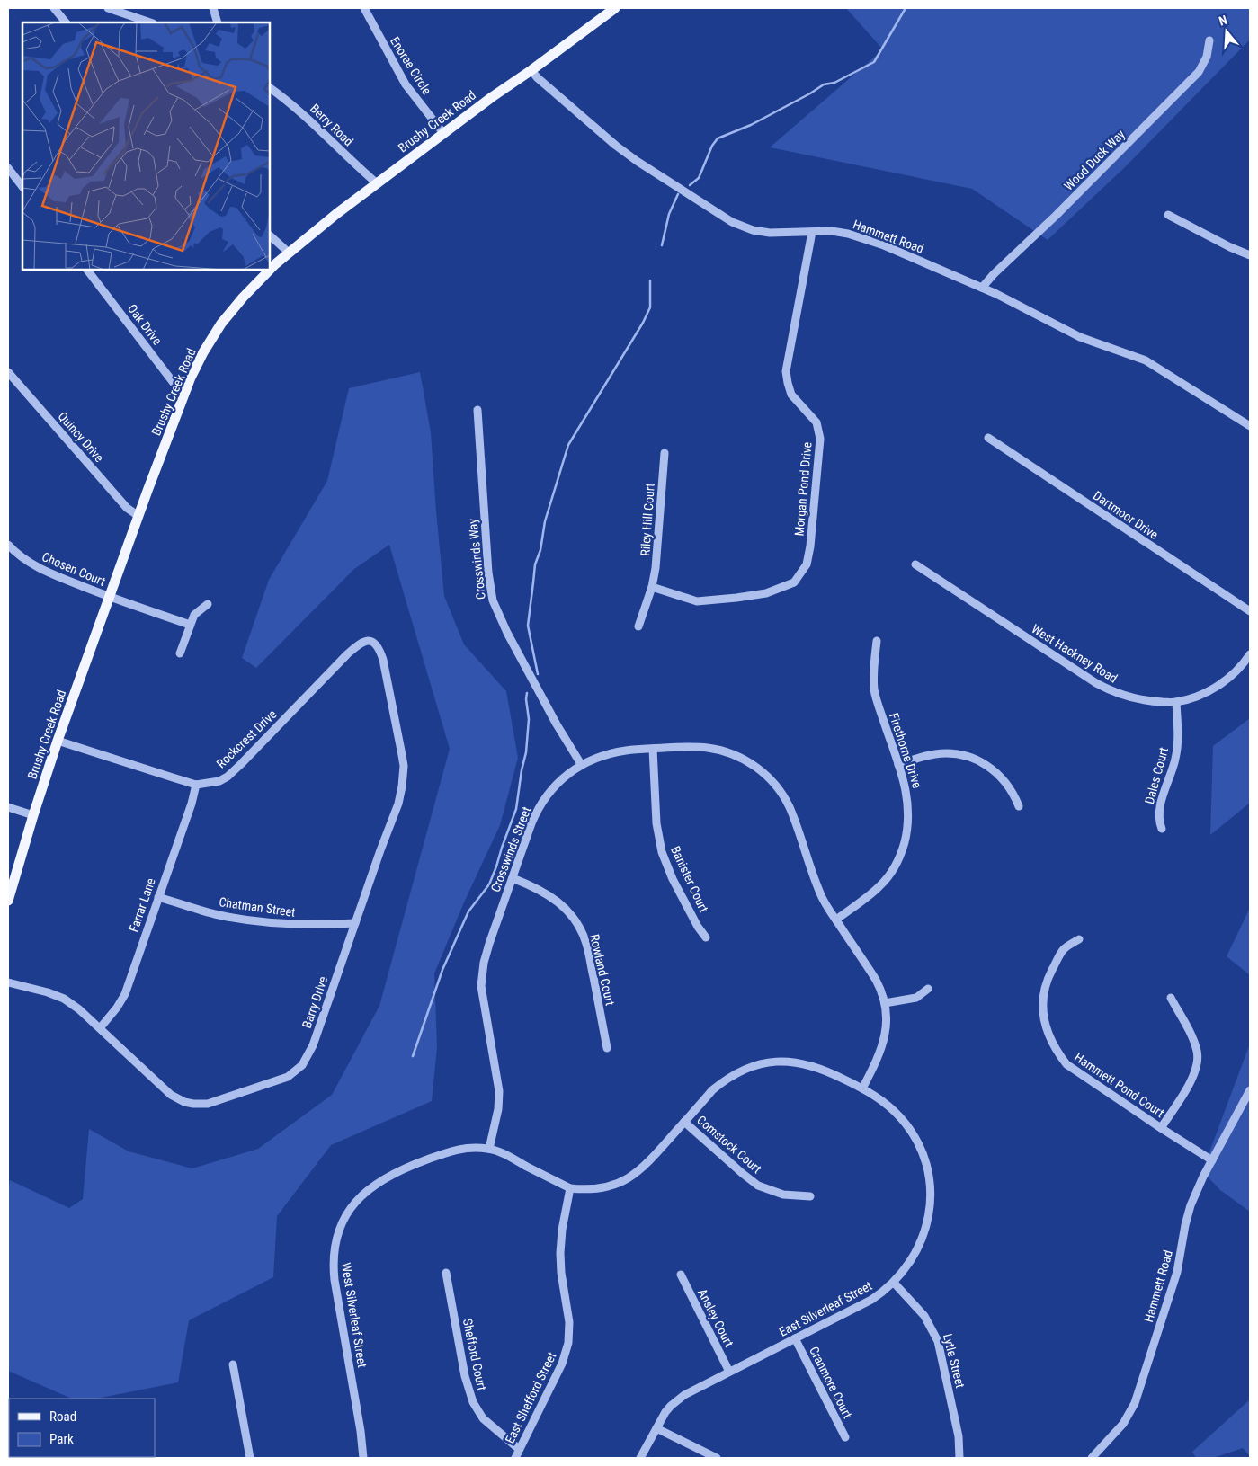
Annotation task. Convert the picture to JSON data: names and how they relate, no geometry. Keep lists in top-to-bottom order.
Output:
{
  "streets": {
    "main road": ["Brushy Creek Road"],
    "street": [
      "Enoree Circle",
      "Berry Road",
      "Wood Duck Way",
      "Hammett Road",
      "Oak Drive",
      "Quincy Drive",
      "Morgan Pond Drive",
      "Dartmoor Drive",
      "Riley Hill Court",
      "Crosswinds Way",
      "Chosen Court",
      "West Hackney Road",
      "Rockcrest Drive",
      "Firethorne Drive",
      "Dales Court",
      "Crosswinds Street",
      "Banister Court",
      "Farrar Lane",
      "Chatman Street",
      "Rowland Court",
      "Barry Drive",
      "Hammett Pond Court",
      "Comstock Court",
      "East Silverleaf Street",
      "West Silverleaf Street",
      "Ansley Court",
      "Shefford Court",
      "Lytle Street",
      "Cranmore Court",
      "East Shefford Street"
    ]
  },
  "crossings": [
    ["Enoree Circle", "Brushy Creek Road"],
    ["Brushy Creek Road", "Berry Road"],
    ["Brushy Creek Road", "Hammett Road"],
    ["Brushy Creek Road", "Oak Drive"],
    ["Brushy Creek Road", "Quincy Drive"],
    ["Brushy Creek Road", "Chosen Court"],
    ["Brushy Creek Road", "Rockcrest Drive"],
    ["Wood Duck Way", "Hammett Road"],
    ["Hammett Road", "Morgan Pond Drive"],
    ["Hammett Road", "Hammett Pond Court"],
    ["Morgan Pond Drive", "Riley Hill Court"],
    ["Crosswinds Way", "Crosswinds Street"],
    ["West Hackney Road", "Dales Court"],
    ["Rockcrest Drive", "Farrar Lane"],
    ["Rockcrest Drive", "Barry Drive"],
    ["Firethorne Drive", "Crosswinds Street"],
    ["Crosswinds Street", "Banister Court"],
    ["Crosswinds Street", "Rowland Court"],
    ["Crosswinds Street", "East Silverleaf Street"],
    ["Crosswinds Street", "West Silverleaf Street"],
    ["Farrar Lane", "Chatman Street"],
    ["Farrar Lane", "Barry Drive"],
    ["Chatman Street", "Barry Drive"],
    ["Comstock Court", "East Silverleaf Street"],
    ["East Silverleaf Street", "West Silverleaf Street"],
    ["East Silverleaf Street", "Ansley Court"],
    ["East Silverleaf Street", "Lytle Street"],
    ["East Silverleaf Street", "Cranmore Court"],
    ["East Silverleaf Street", "East Shefford Street"],
    ["West Silverleaf Street", "East Shefford Street"],
    ["Shefford Court", "East Shefford Street"]
  ],
  "legend": ["Road", "Park"],
  "north": "top"
}
